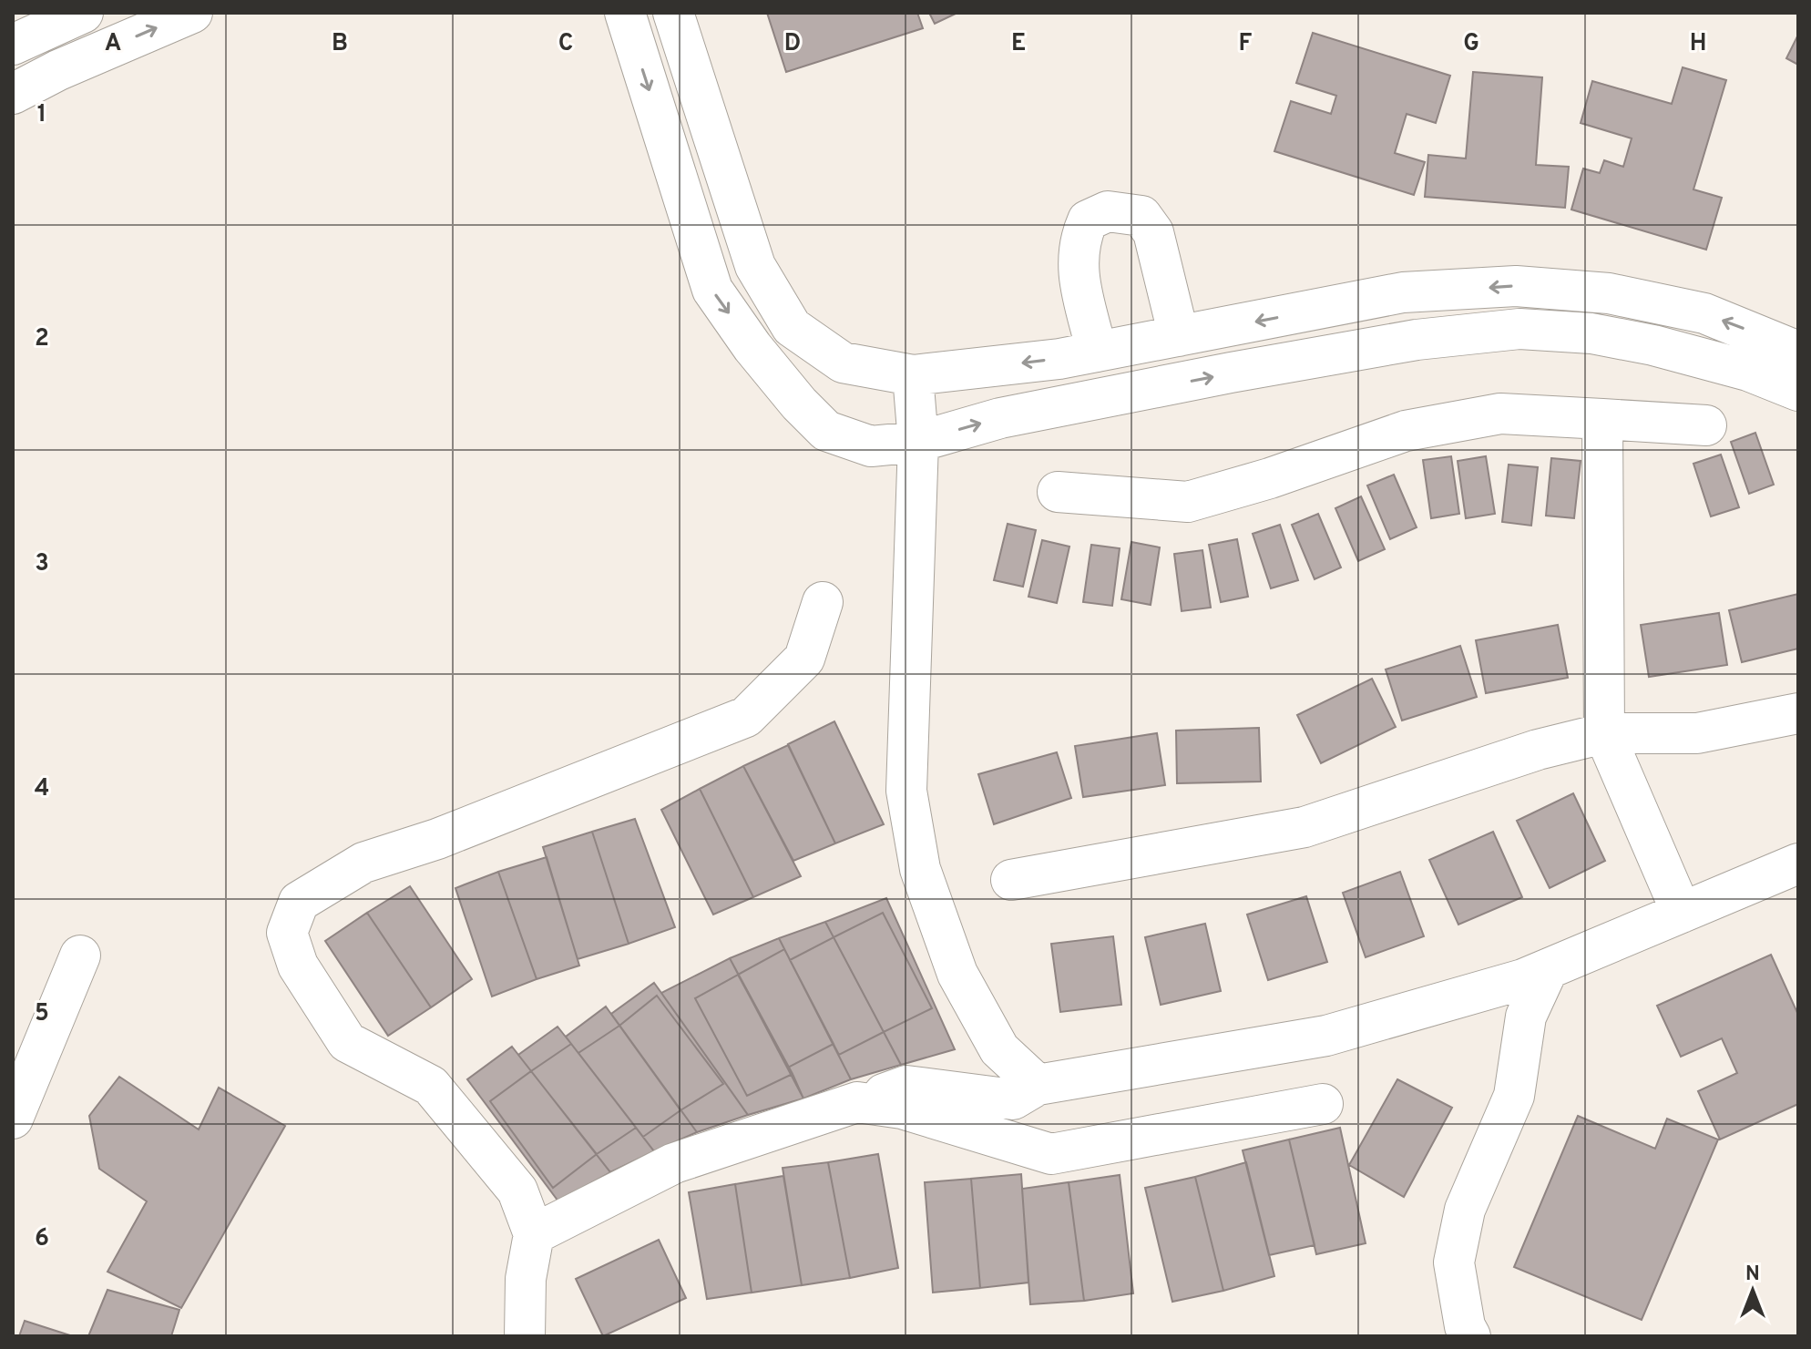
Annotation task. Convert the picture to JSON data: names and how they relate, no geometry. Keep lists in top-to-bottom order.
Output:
{
  "north": "top",
  "grid": {
    "columns": [
      "A",
      "B",
      "C",
      "D",
      "E",
      "F",
      "G",
      "H"
    ],
    "rows": [
      "1",
      "2",
      "3",
      "4",
      "5",
      "6"
    ]
  }
}
